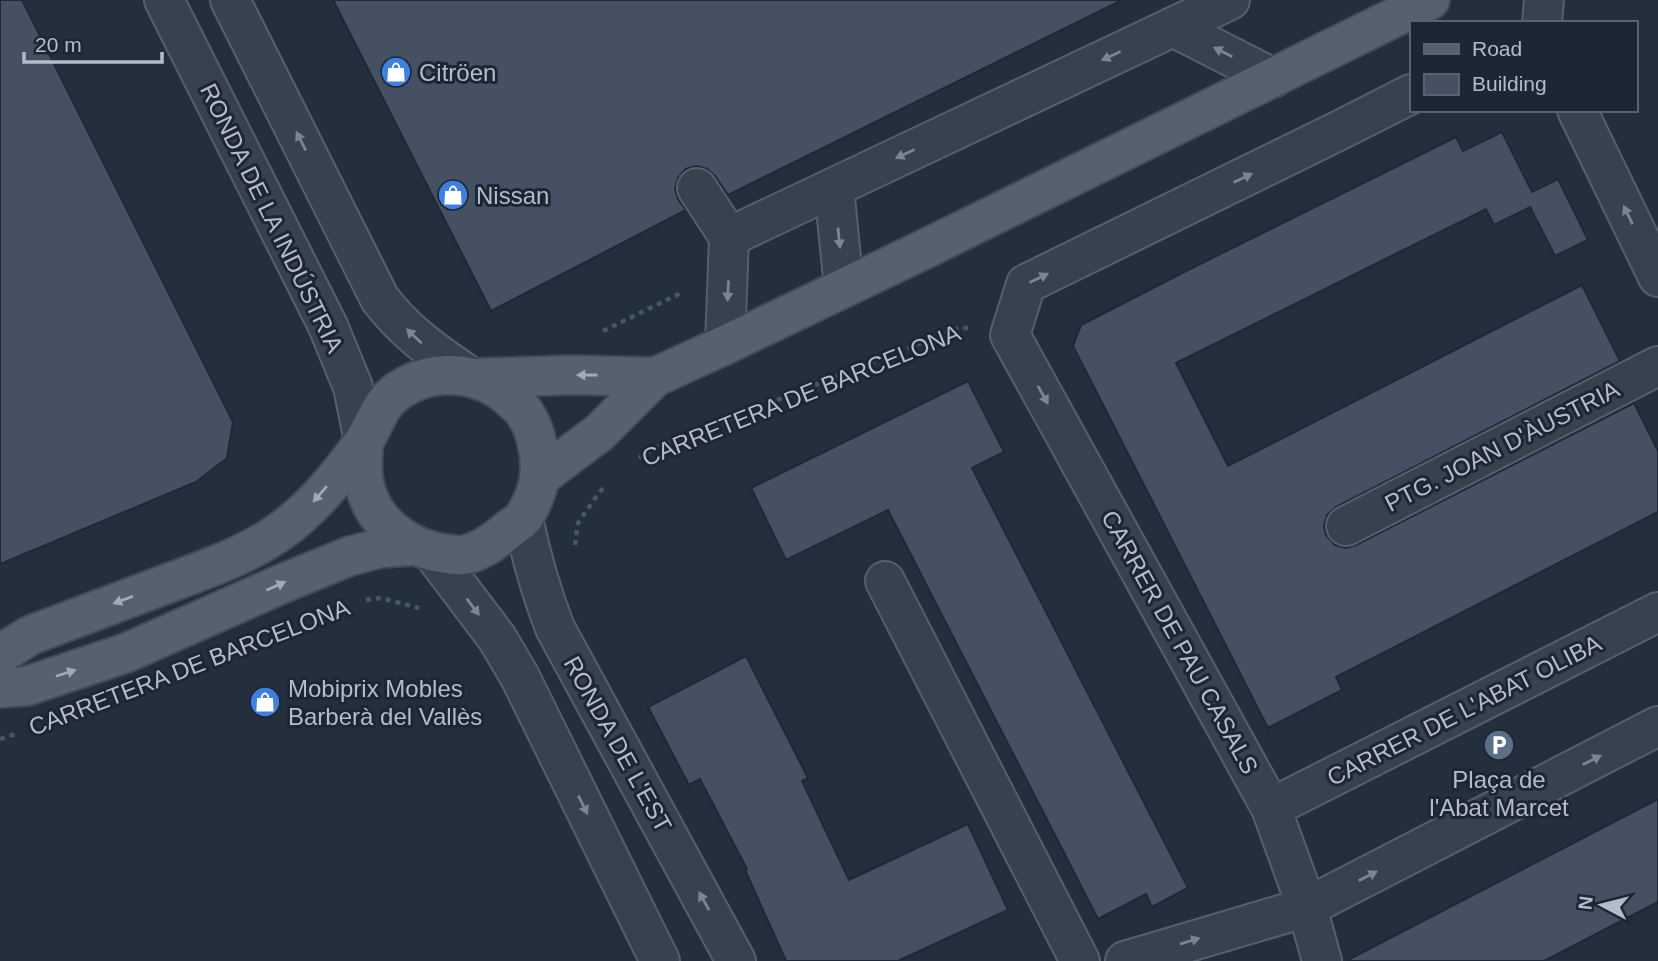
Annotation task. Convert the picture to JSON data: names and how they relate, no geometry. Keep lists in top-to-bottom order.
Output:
{
  "streets": {
    "main road": ["CARRETERA DE BARCELONA"],
    "street": [
      "RONDA DE LA INDÚSTRIA",
      "PTG. JOAN D'ÀUSTRIA",
      "CARRER DE PAU CASALS",
      "CARRER DE L'ABAT OLIBA",
      "RONDA DE L'EST"
    ]
  },
  "crossings": [
    ["RONDA DE LA INDÚSTRIA", "CARRETERA DE BARCELONA"],
    ["RONDA DE LA INDÚSTRIA", "RONDA DE L'EST"],
    ["CARRETERA DE BARCELONA", "CARRER DE PAU CASALS"],
    ["CARRETERA DE BARCELONA", "RONDA DE L'EST"],
    ["CARRER DE PAU CASALS", "CARRER DE L'ABAT OLIBA"]
  ],
  "places": {
    "shop": ["Citröen", "Nissan", "Mobiprix Mobles Barberà del Vallès"],
    "parking": ["Plaça de l'Abat Marcet"]
  },
  "legend": ["Road", "Building"],
  "scale_bar": "20 m",
  "north": "left"
}
